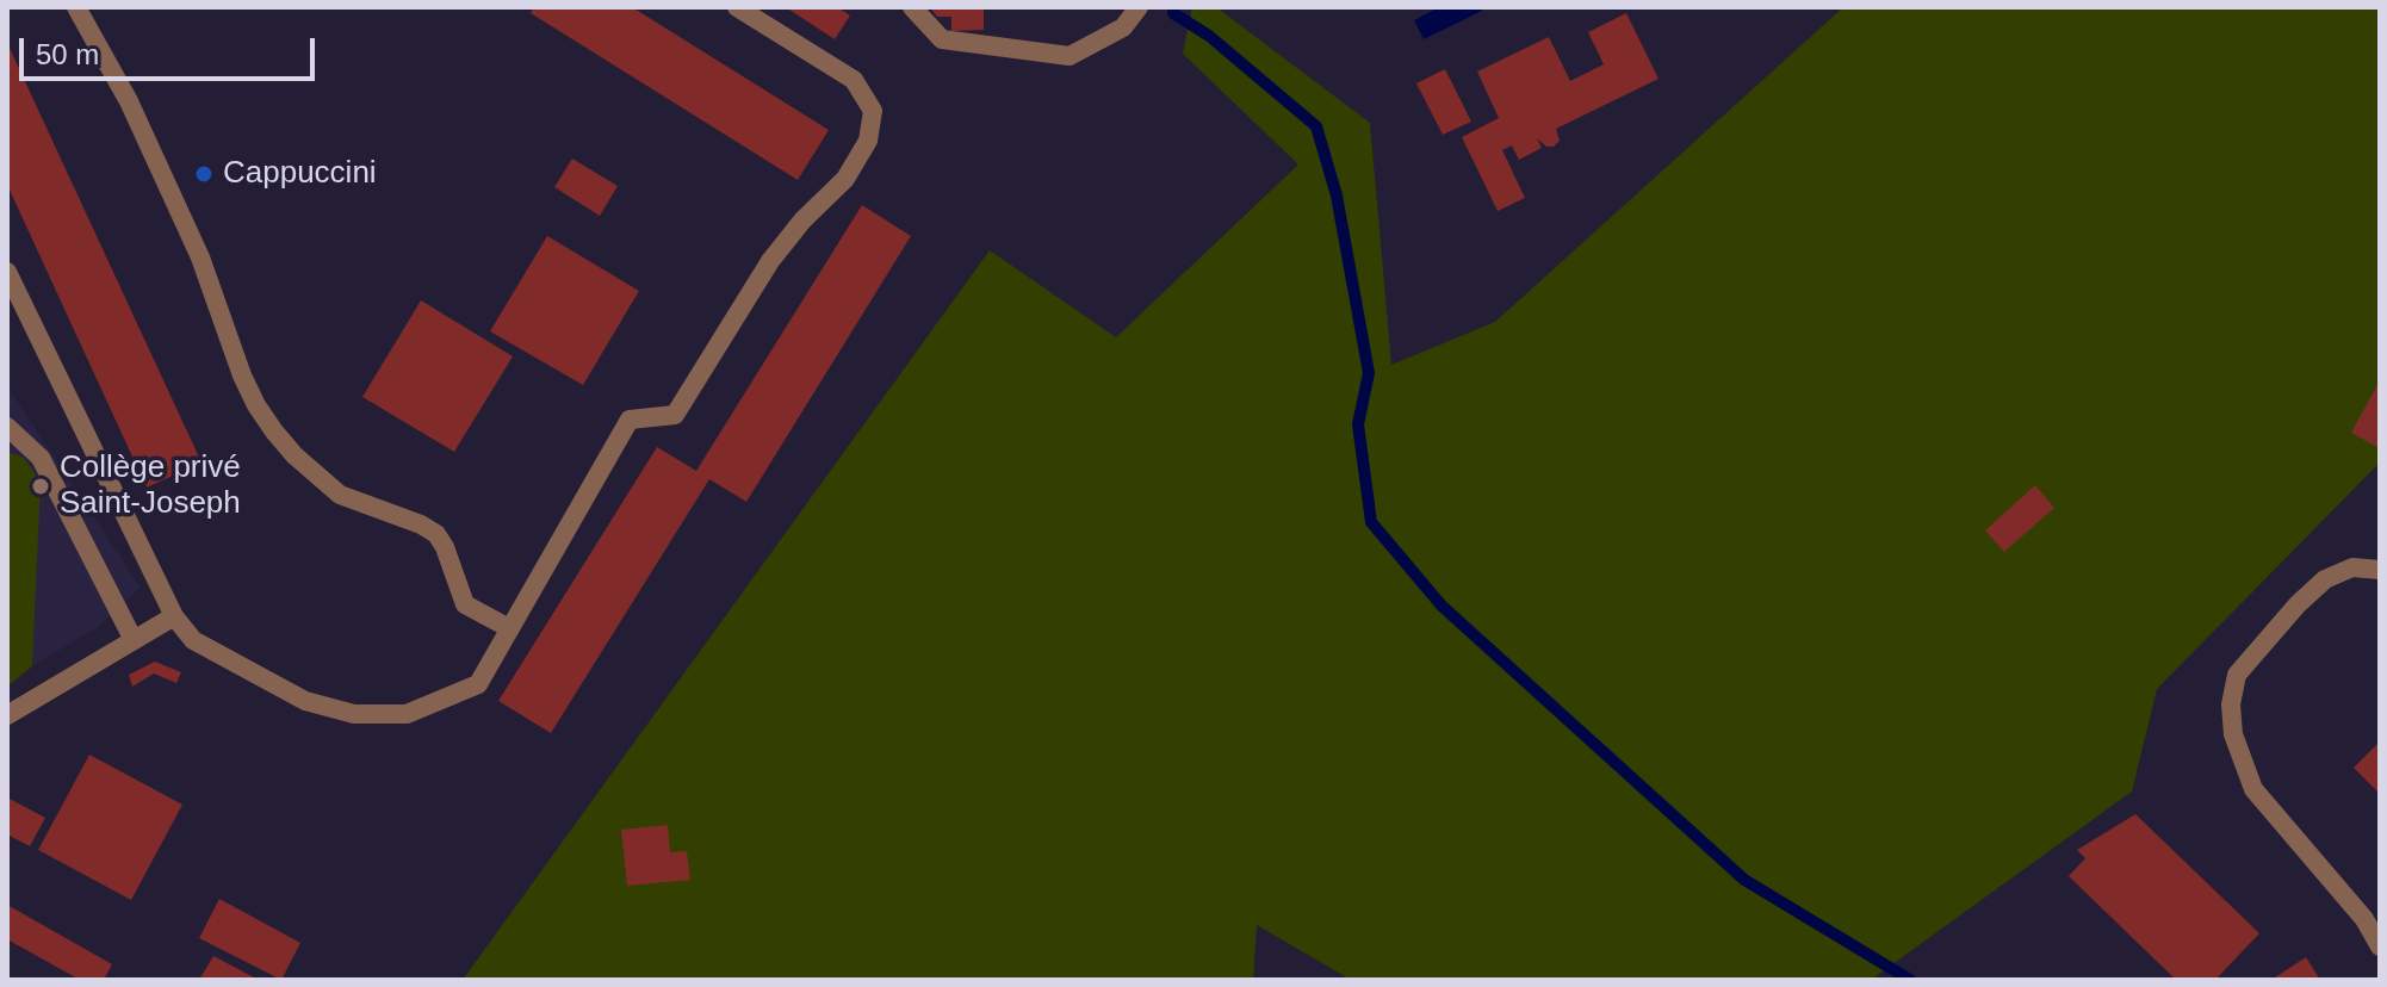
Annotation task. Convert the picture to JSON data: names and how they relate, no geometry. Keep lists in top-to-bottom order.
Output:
{
  "places": ["Cappuccini", "Collège privé Saint-Joseph"],
  "scale_bar": "50 m"
}
